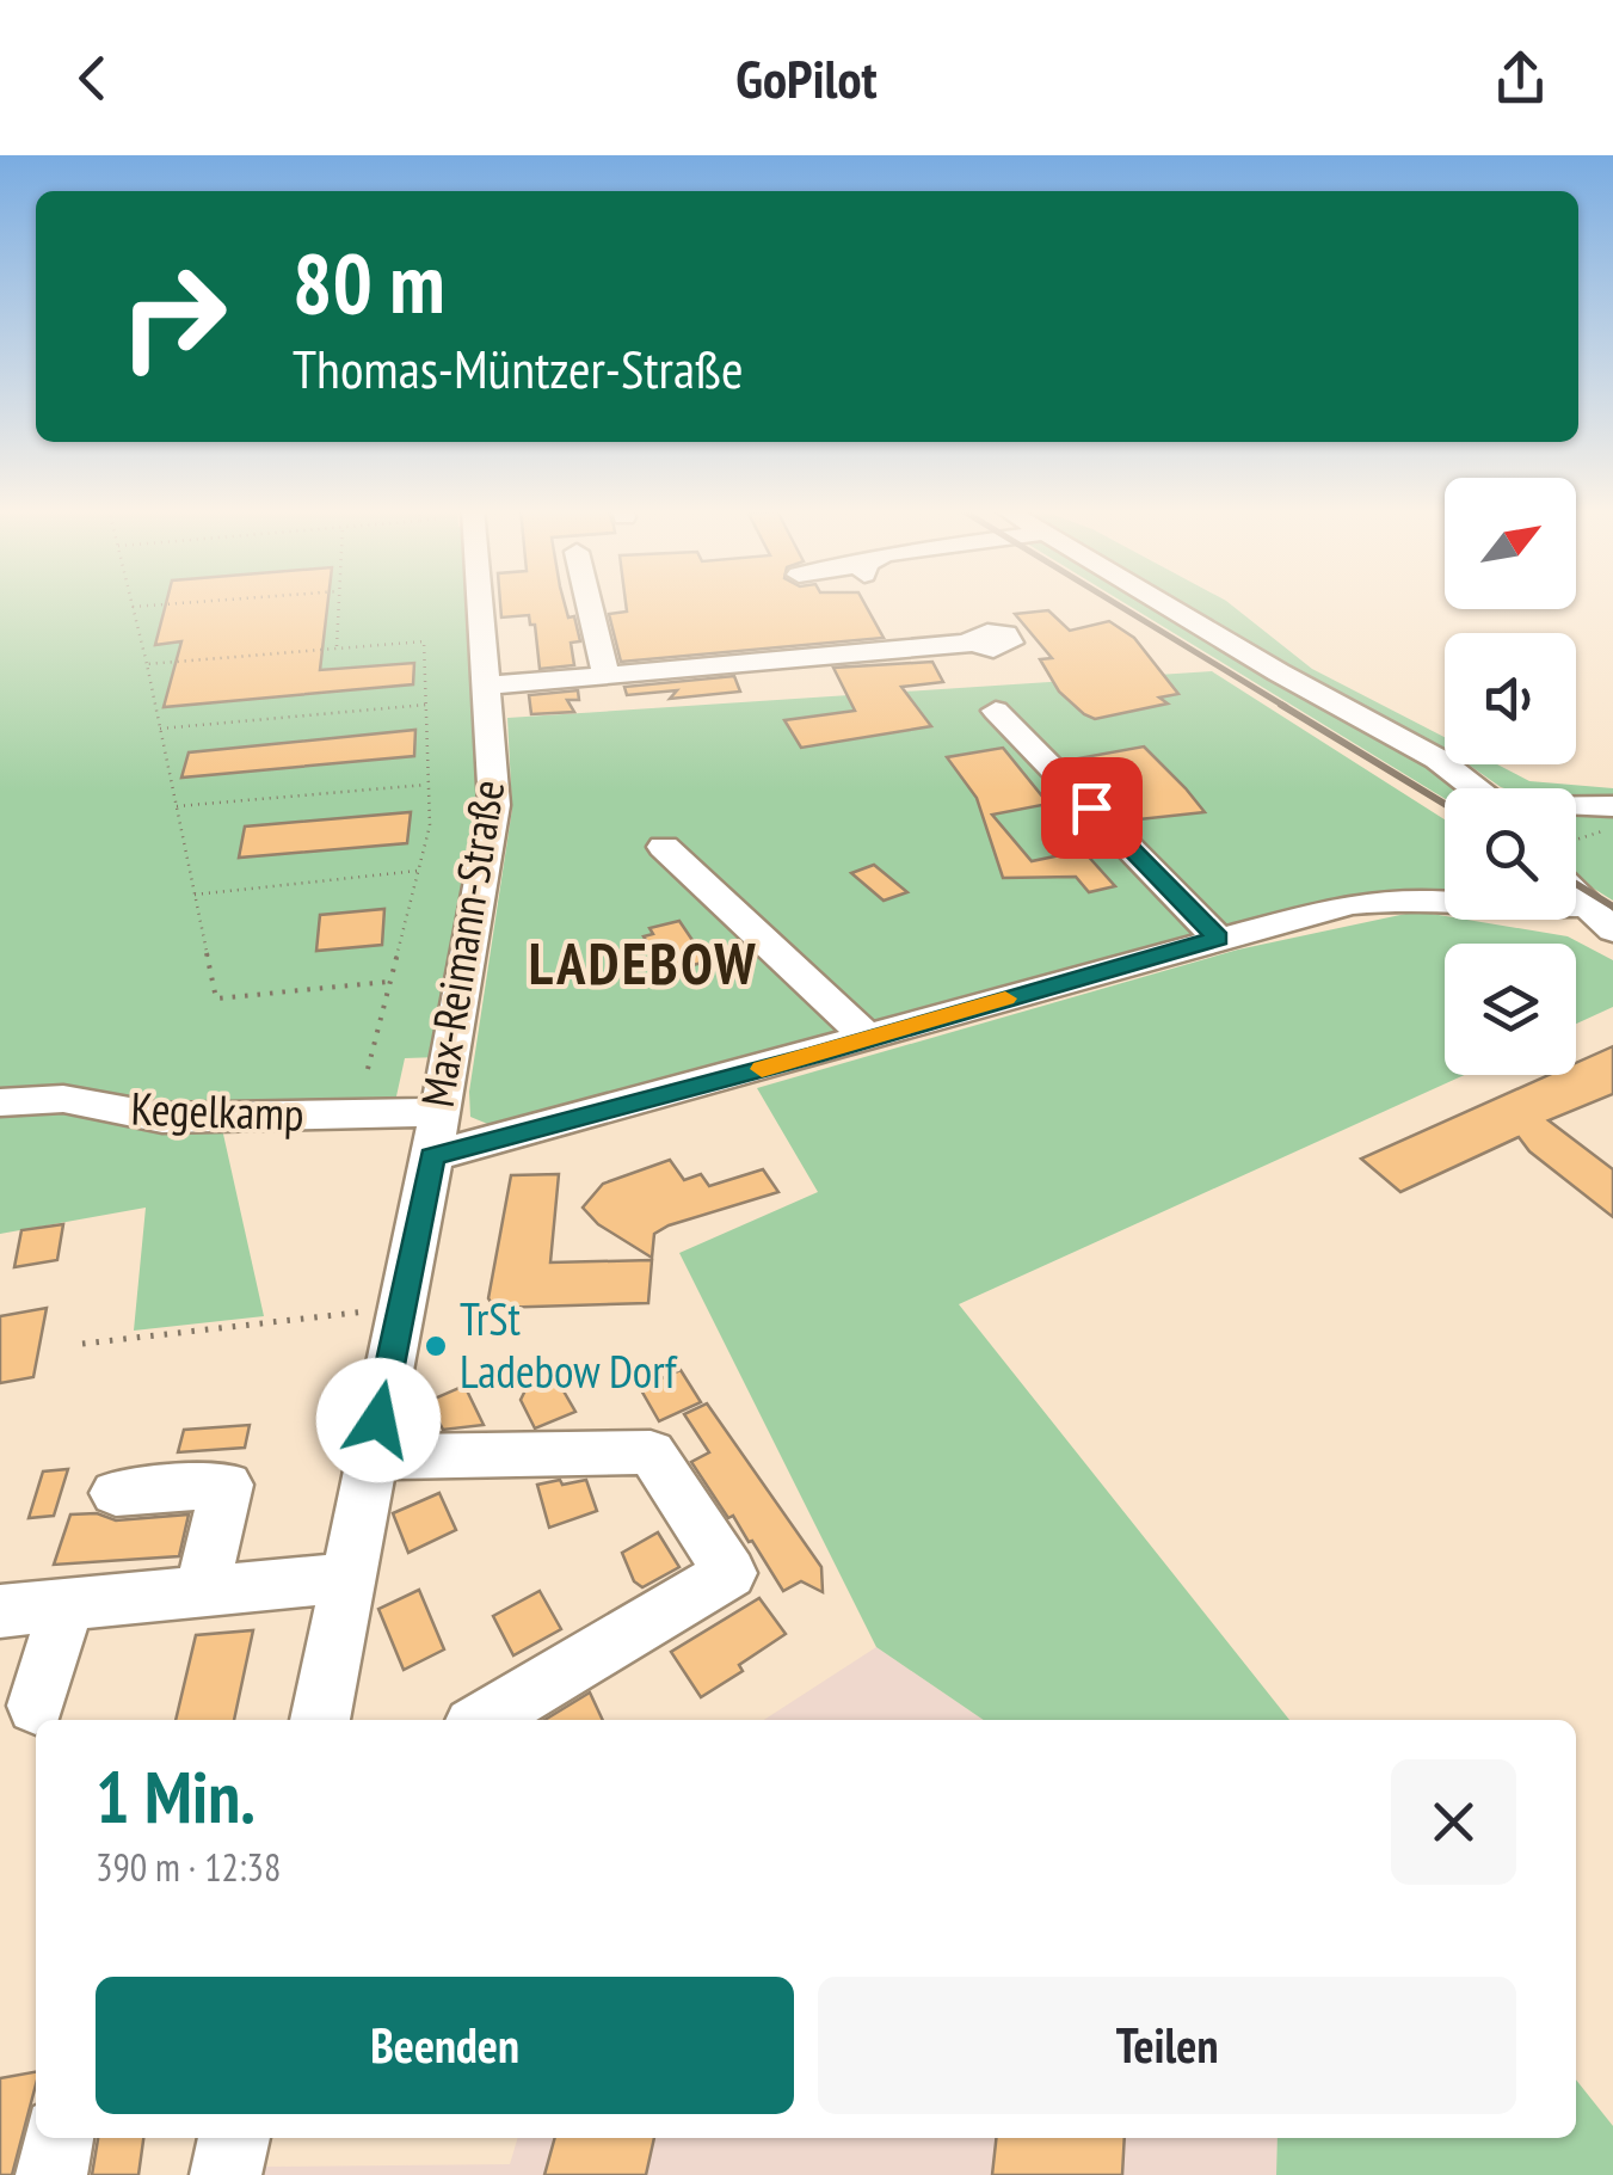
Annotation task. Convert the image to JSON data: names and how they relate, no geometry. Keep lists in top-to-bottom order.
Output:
{
  "streets": {
    "street": ["Max-Reimann-Straße", "Kegelkamp"]
  },
  "crossings": [
    ["Max-Reimann-Straße", "Kegelkamp"]
  ],
  "districts": ["LADEBOW"],
  "places": ["TrSt Ladebow Dorf"],
  "north": "top right",
  "page": {
    "header": "GoPilot",
    "turn": ["80 m", "Thomas-Müntzer-Straße"],
    "heading": ["1 Min.", "390 m · 12:38"],
    "buttons": ["Beenden", "Teilen"]
  }
}
